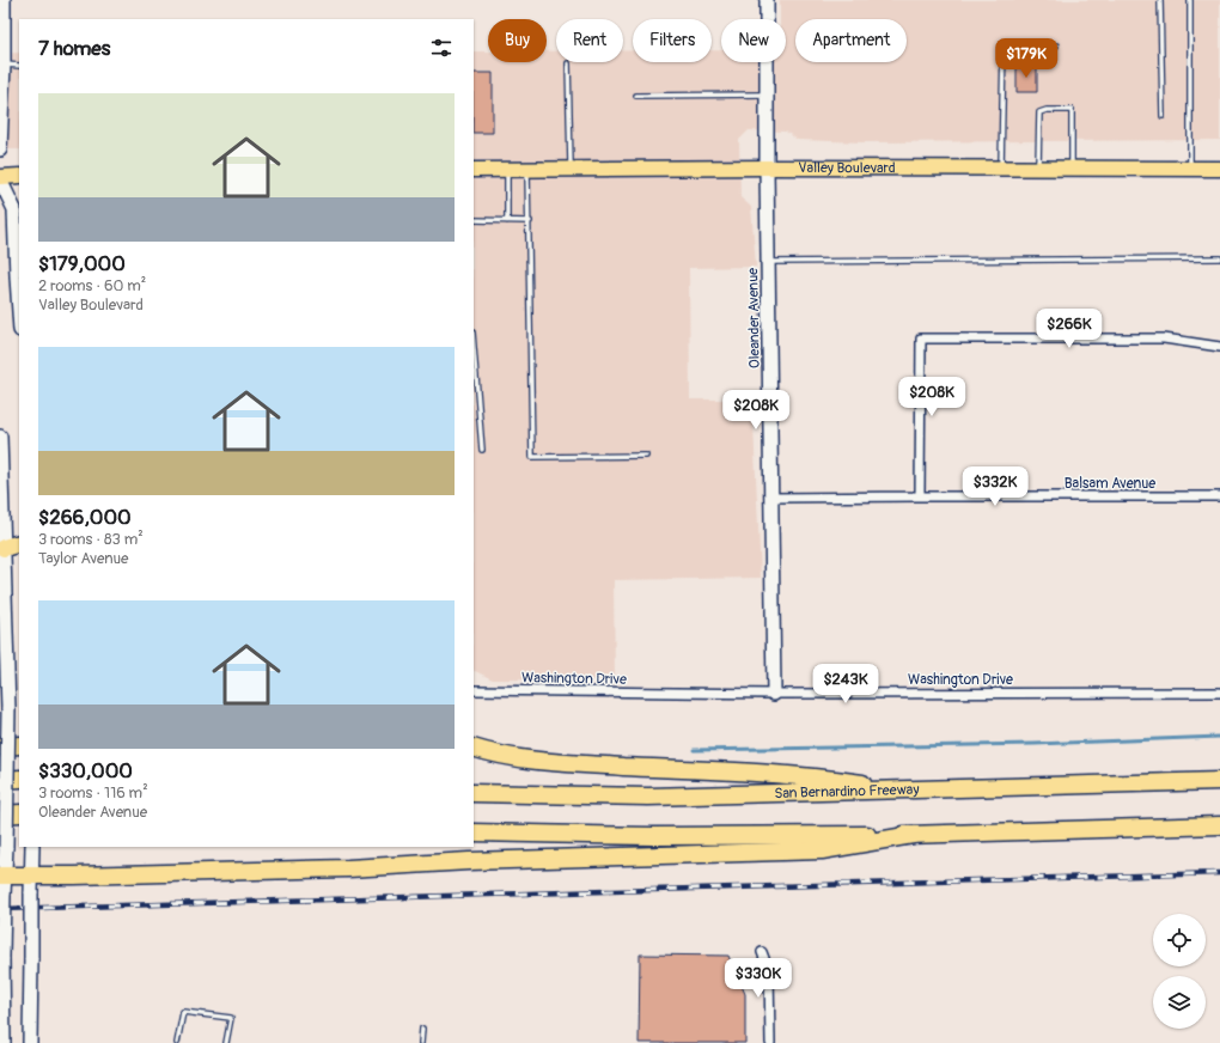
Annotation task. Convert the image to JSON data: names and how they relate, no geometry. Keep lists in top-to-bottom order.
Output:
{
  "streets": {
    "highway": ["San Bernardino Freeway"],
    "main road": ["Valley Boulevard", "Oleander Avenue"],
    "street": ["Balsam Avenue", "Washington Drive"]
  },
  "crossings": [
    ["Valley Boulevard", "Oleander Avenue"],
    ["Oleander Avenue", "Balsam Avenue"],
    ["Oleander Avenue", "Washington Drive"]
  ],
  "page": {
    "chip": [
      "Buy",
      "Rent",
      "Filters",
      "New",
      "Apartment"
    ],
    "heading": "7 homes",
    "price": [
      "$179K",
      "$266K",
      "$208K",
      "$208K",
      "$332K",
      "$243K",
      "$330K"
    ],
    "list": [
      {
        "name": "$179,000",
        "note": "2 rooms · 60 m² · Valley Boulevard"
      },
      {
        "name": "$266,000",
        "note": "3 rooms · 83 m² · Taylor Avenue"
      },
      {
        "name": "$330,000",
        "note": "3 rooms · 116 m² · Oleander Avenue"
      }
    ]
  }
}
